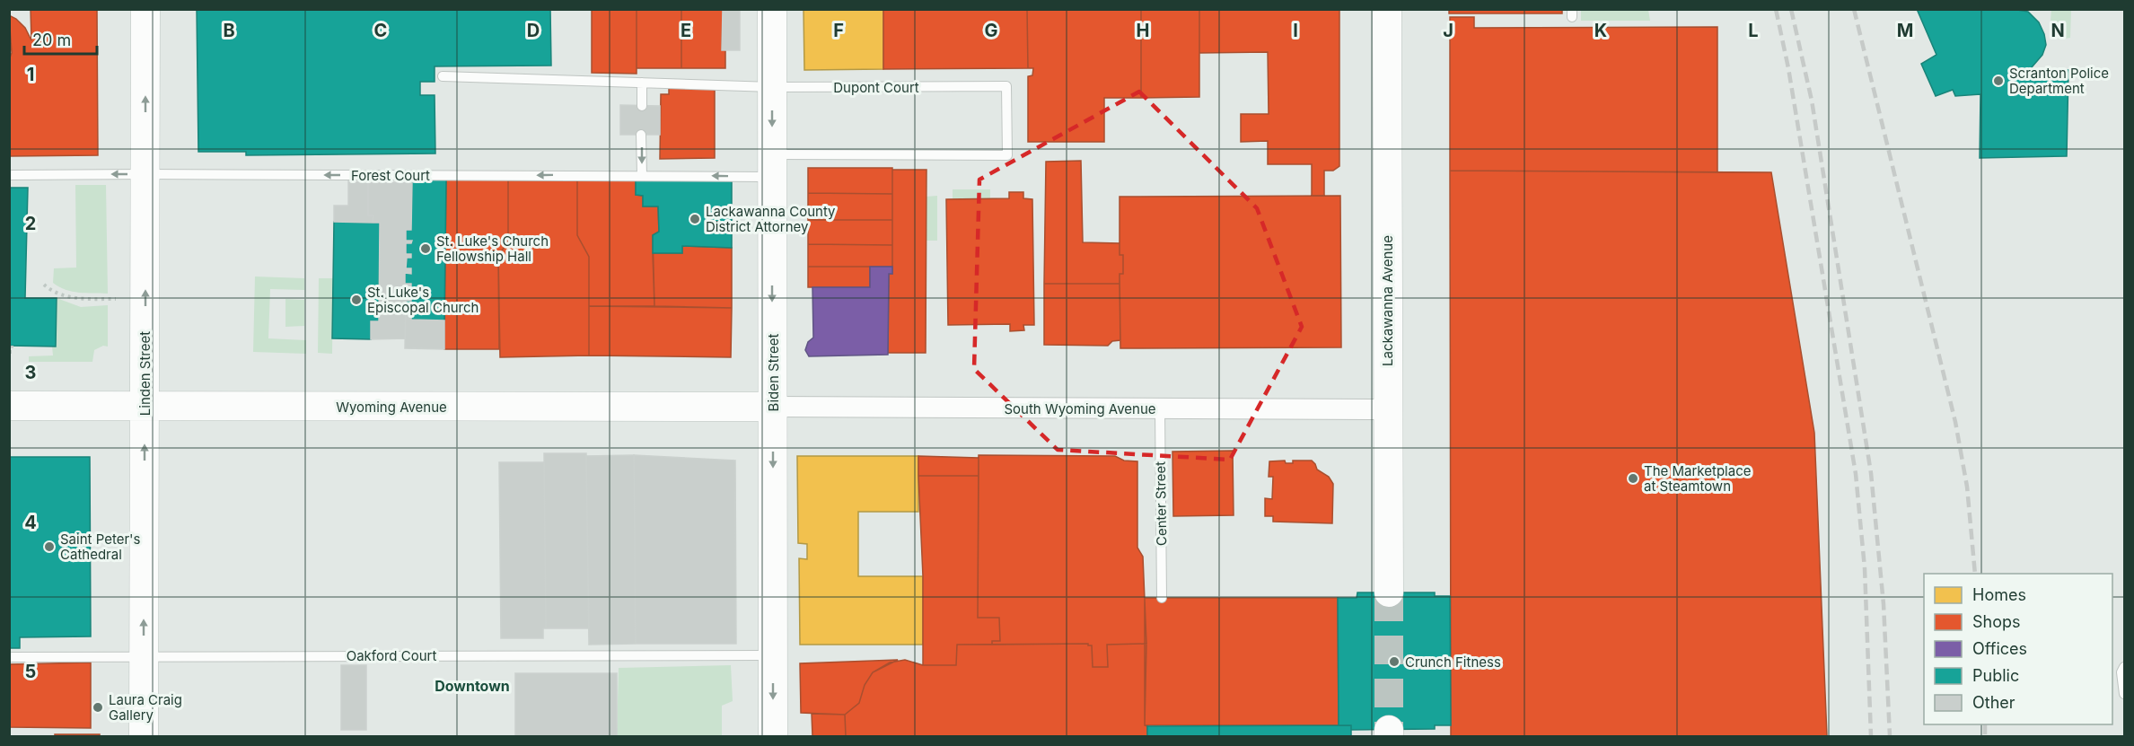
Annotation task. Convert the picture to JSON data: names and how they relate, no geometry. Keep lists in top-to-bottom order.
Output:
{
  "streets": {
    "main road": [
      "Lackawanna Avenue",
      "Biden Street",
      "Linden Street",
      "Wyoming Avenue"
    ],
    "street": ["South Wyoming Avenue"],
    "lane": [
      "Dupont Court",
      "Forest Court",
      "Center Street",
      "Oakford Court"
    ]
  },
  "crossings": [
    ["Dupont Court", "Forest Court"],
    ["Dupont Court", "Biden Street"],
    ["Forest Court", "Biden Street"],
    ["Forest Court", "Linden Street"],
    ["Lackawanna Avenue", "South Wyoming Avenue"],
    ["Biden Street", "Wyoming Avenue"],
    ["Biden Street", "South Wyoming Avenue"],
    ["Biden Street", "Oakford Court"],
    ["Linden Street", "Wyoming Avenue"],
    ["Linden Street", "Oakford Court"],
    ["Wyoming Avenue", "South Wyoming Avenue"],
    ["South Wyoming Avenue", "Center Street"]
  ],
  "one_way": ["Forest Court", "Biden Street", "Linden Street"],
  "districts": ["Downtown"],
  "places": [
    "Scranton Police Department",
    "Lackawanna County District Attorney",
    "St. Luke's Church Fellowship Hall",
    "St. Luke's Episcopal Church",
    "The Marketplace at Steamtown",
    "Saint Peter's Cathedral",
    "Crunch Fitness",
    "Laura Craig Gallery"
  ],
  "legend": [
    "Homes",
    "Shops",
    "Offices",
    "Public",
    "Other"
  ],
  "scale_bar": "20 m",
  "grid": {
    "columns": [
      "B",
      "C",
      "D",
      "E",
      "F",
      "G",
      "H",
      "I",
      "J",
      "K",
      "L",
      "M",
      "N"
    ],
    "rows": [
      "1",
      "2",
      "3",
      "4",
      "5"
    ]
  }
}
